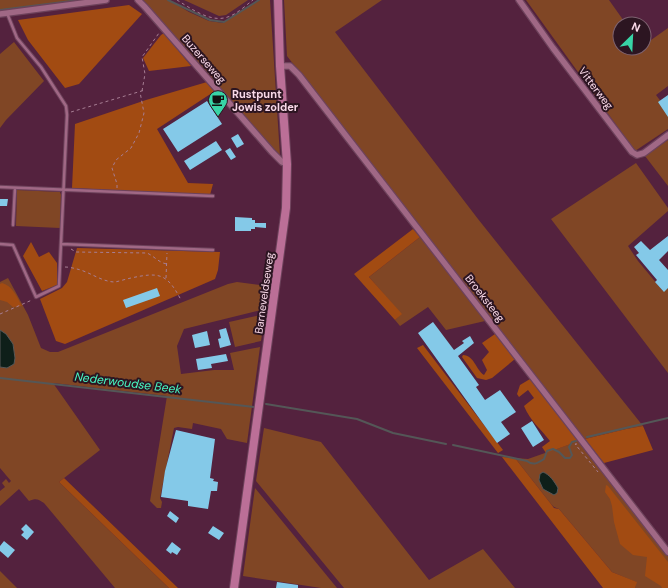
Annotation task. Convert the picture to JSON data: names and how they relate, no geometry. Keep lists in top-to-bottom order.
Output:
{
  "streets": {
    "main road": ["Barneveldseweg"],
    "street": ["Buzerseweg", "Vitterweg", "Broeksteeg"]
  },
  "crossings": [
    ["Buzerseweg", "Barneveldseweg"],
    ["Barneveldseweg", "Broeksteeg"]
  ],
  "water": ["Nederwoudse Beek"],
  "places": {
    "cafe": ["Rustpunt Jowis zolder"]
  },
  "north": "top right"
}
